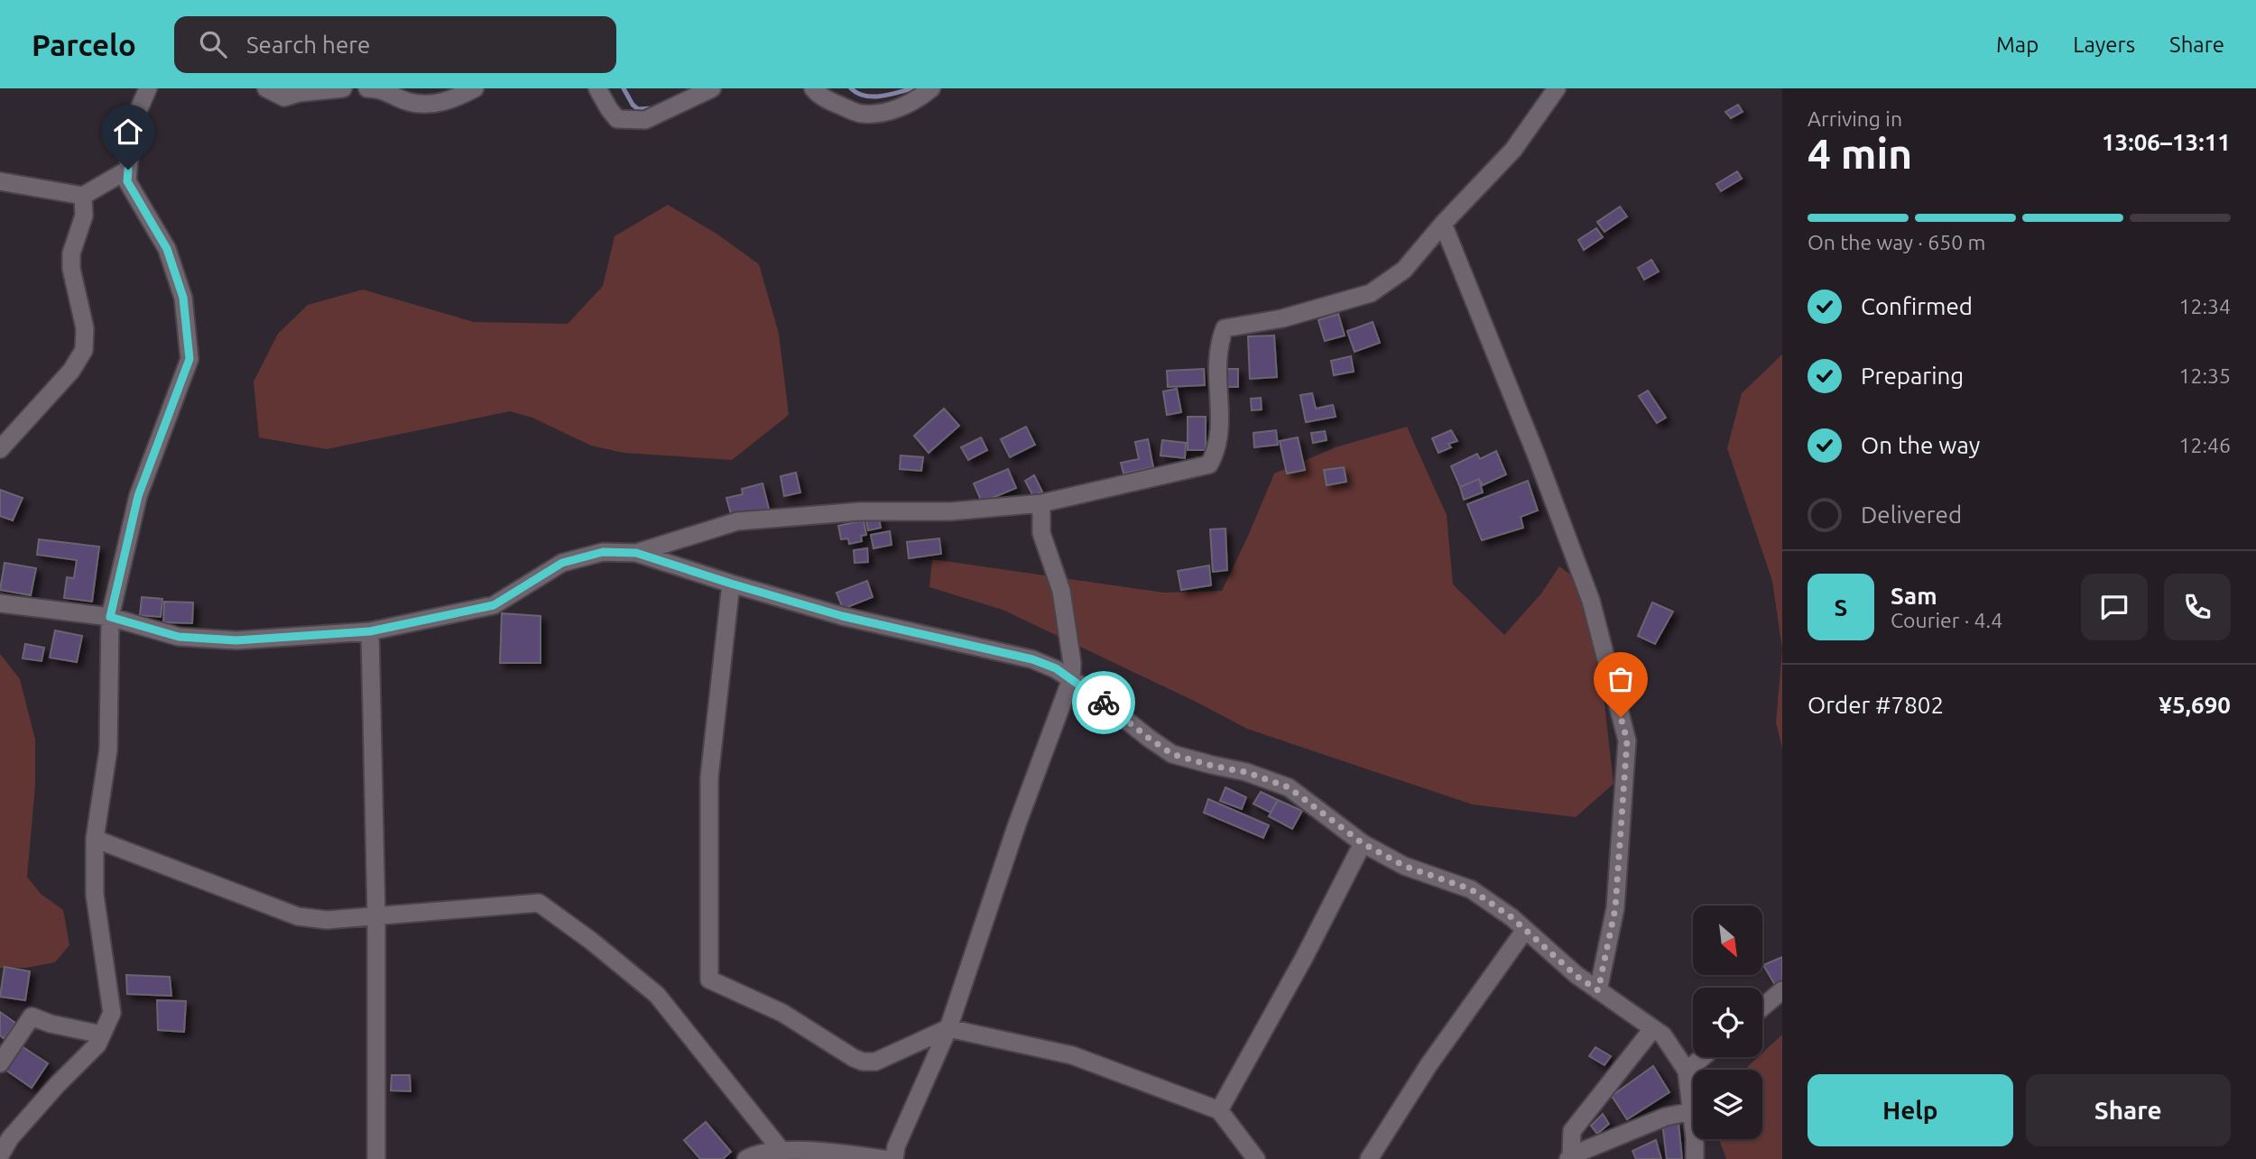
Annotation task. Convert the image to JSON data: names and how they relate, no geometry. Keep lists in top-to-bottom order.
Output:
{
  "north": "bottom right",
  "page": {
    "header": "Parcelo",
    "search": "Search here",
    "nav": ["Map", "Layers", "Share"],
    "heading": ["4 min", "Arriving in", "13:06–13:11"],
    "panel": [
      "Sam",
      "Courier · 4.4",
      "Order #7802",
      "¥5,690"
    ],
    "bar": "On the way · 650 m",
    "list": [
      ["Confirmed", "12:34"],
      ["Preparing", "12:35"],
      ["On the way", "12:46"],
      "Delivered"
    ],
    "round": "S",
    "buttons": ["Help", "Share"]
  }
}
